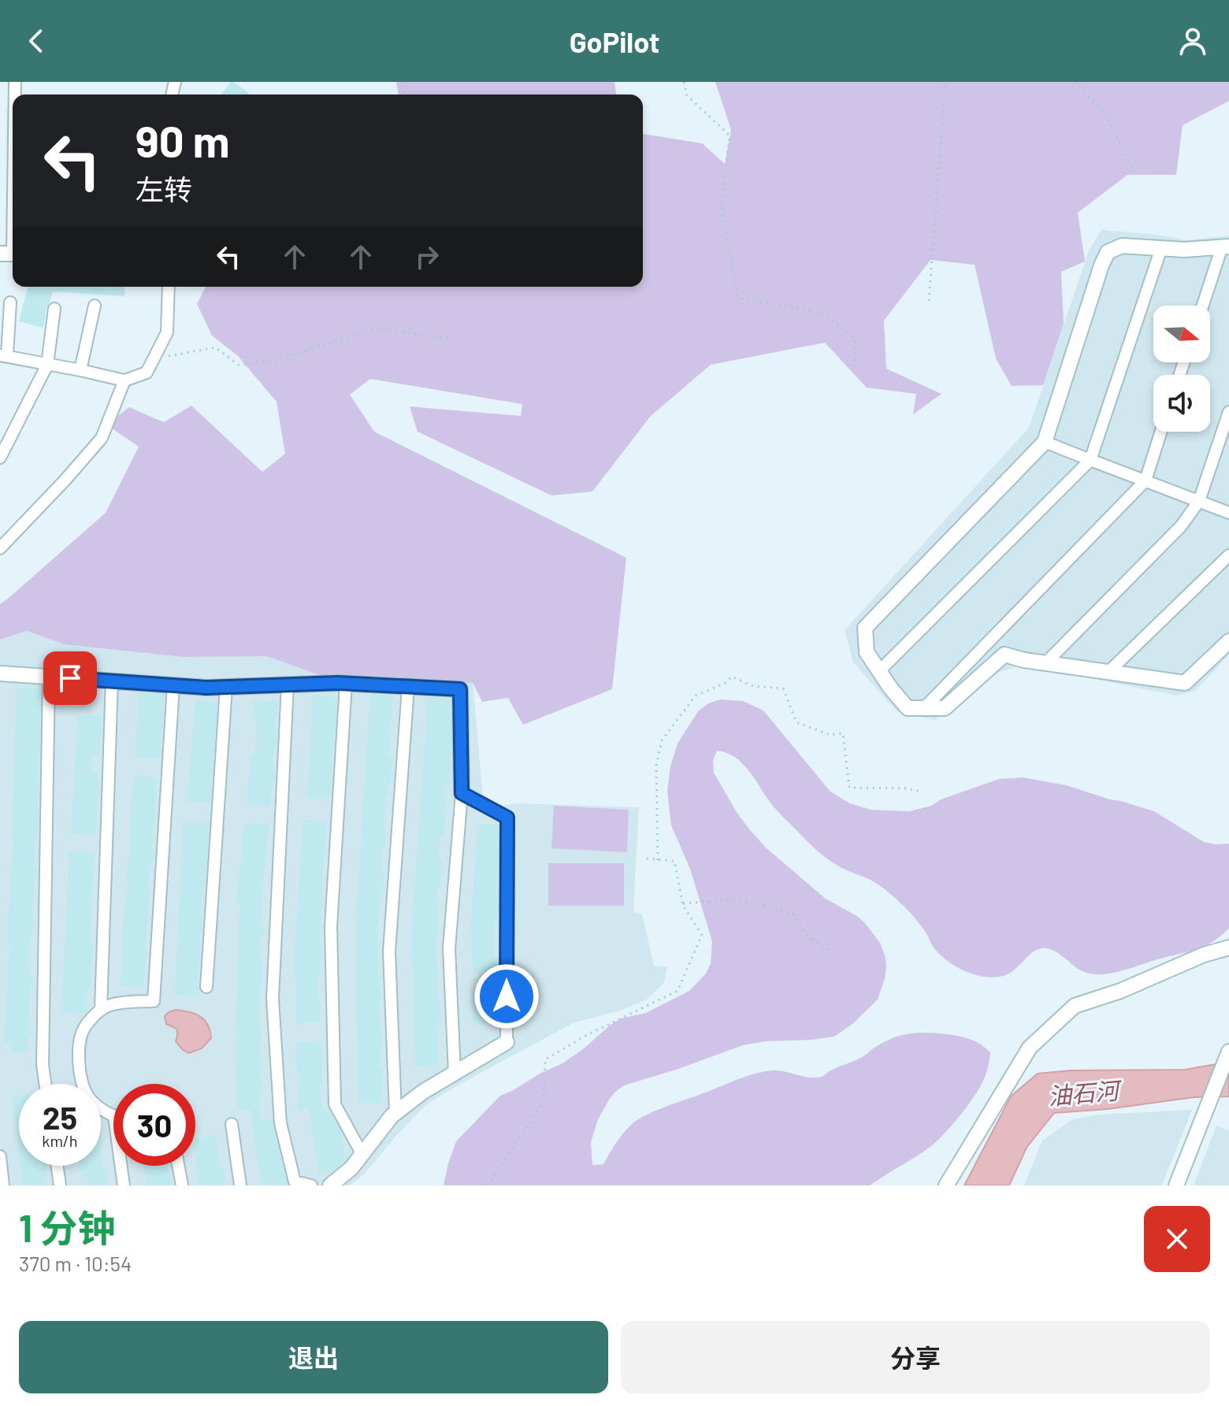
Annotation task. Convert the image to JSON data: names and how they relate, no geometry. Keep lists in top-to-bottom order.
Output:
{
  "water": ["油石河"],
  "north": "right",
  "page": {
    "header": "GoPilot",
    "turn": ["90 m", "左转"],
    "speed": "25 km/h",
    "limit": "30",
    "heading": ["1 分钟", "370 m · 10:54"],
    "buttons": ["退出", "分享"]
  }
}
